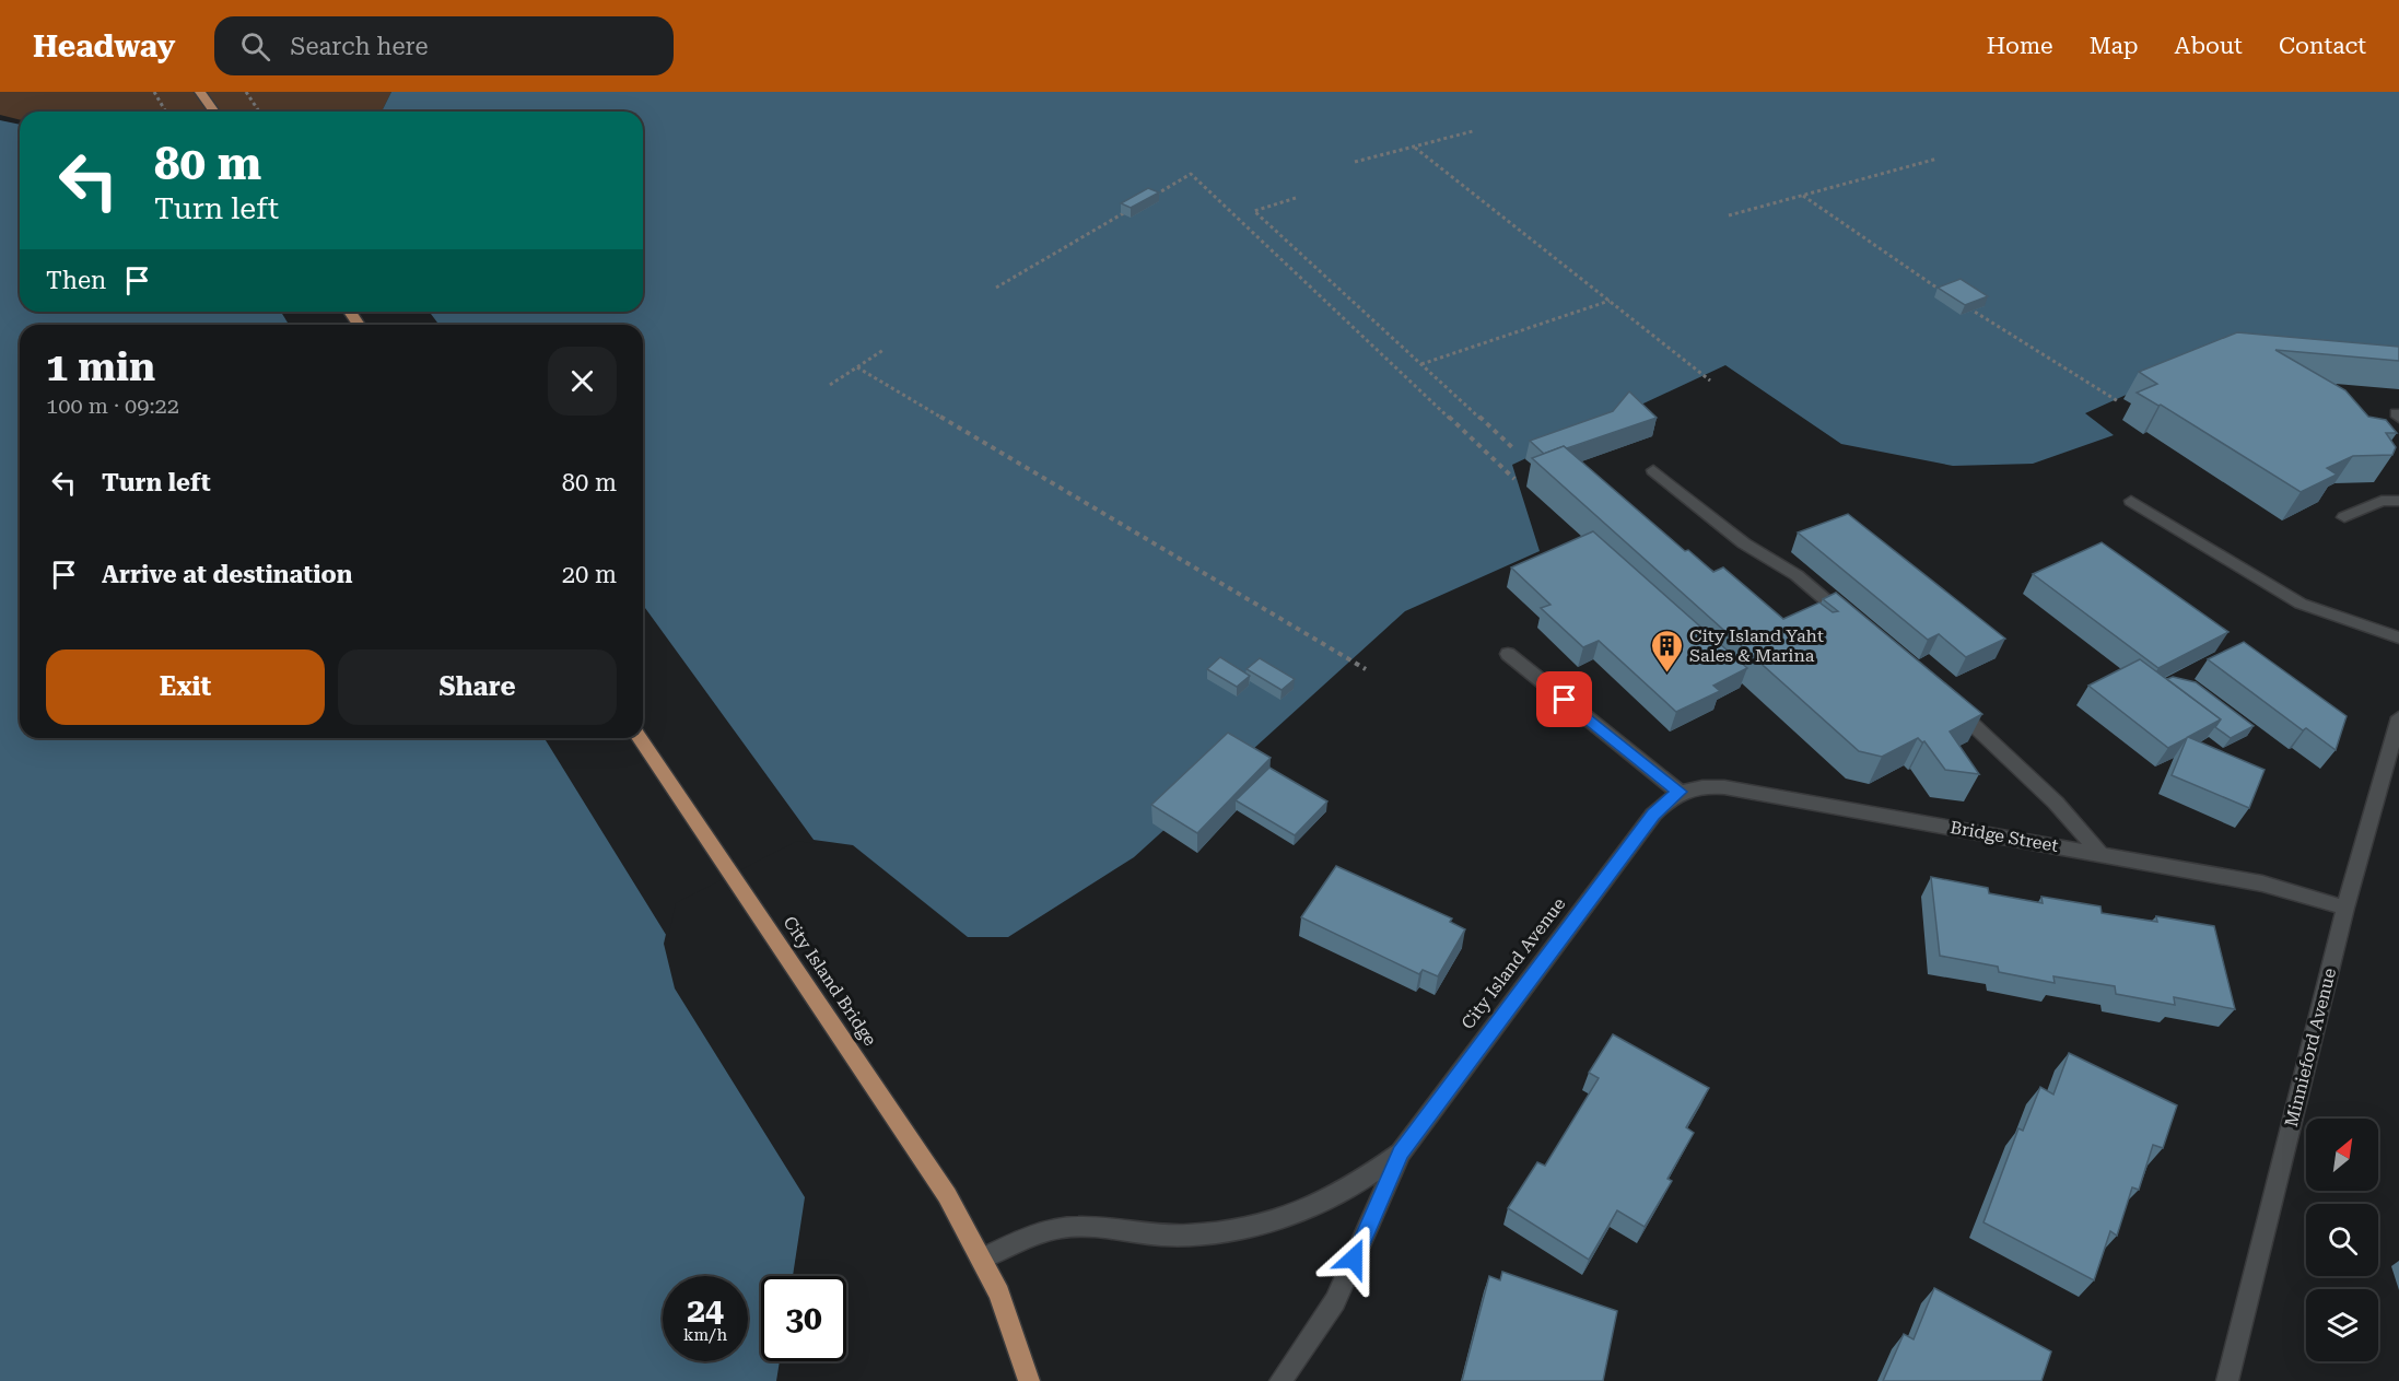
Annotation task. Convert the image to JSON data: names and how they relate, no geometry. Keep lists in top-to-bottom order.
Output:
{
  "streets": {
    "main road": ["City Island Bridge"],
    "street": ["Bridge Street", "City Island Avenue", "Minnieford Avenue"]
  },
  "crossings": [
    ["Bridge Street", "City Island Avenue"],
    ["Bridge Street", "Minnieford Avenue"],
    ["City Island Avenue", "City Island Bridge"]
  ],
  "places": {
    "building": ["City Island Yaht Sales & Marina"]
  },
  "north": "top right",
  "page": {
    "header": "Headway",
    "search": "Search here",
    "nav": [
      "Home",
      "Map",
      "About",
      "Contact"
    ],
    "turn": ["80 m", "Turn left"],
    "then": "Then",
    "heading": ["1 min", "100 m · 09:22"],
    "list": [
      {
        "name": "Turn left",
        "value": "80 m"
      },
      {
        "name": "Arrive at destination",
        "value": "20 m"
      }
    ],
    "buttons": ["Exit", "Share"],
    "speed": "24 km/h",
    "limit": "30"
  }
}
